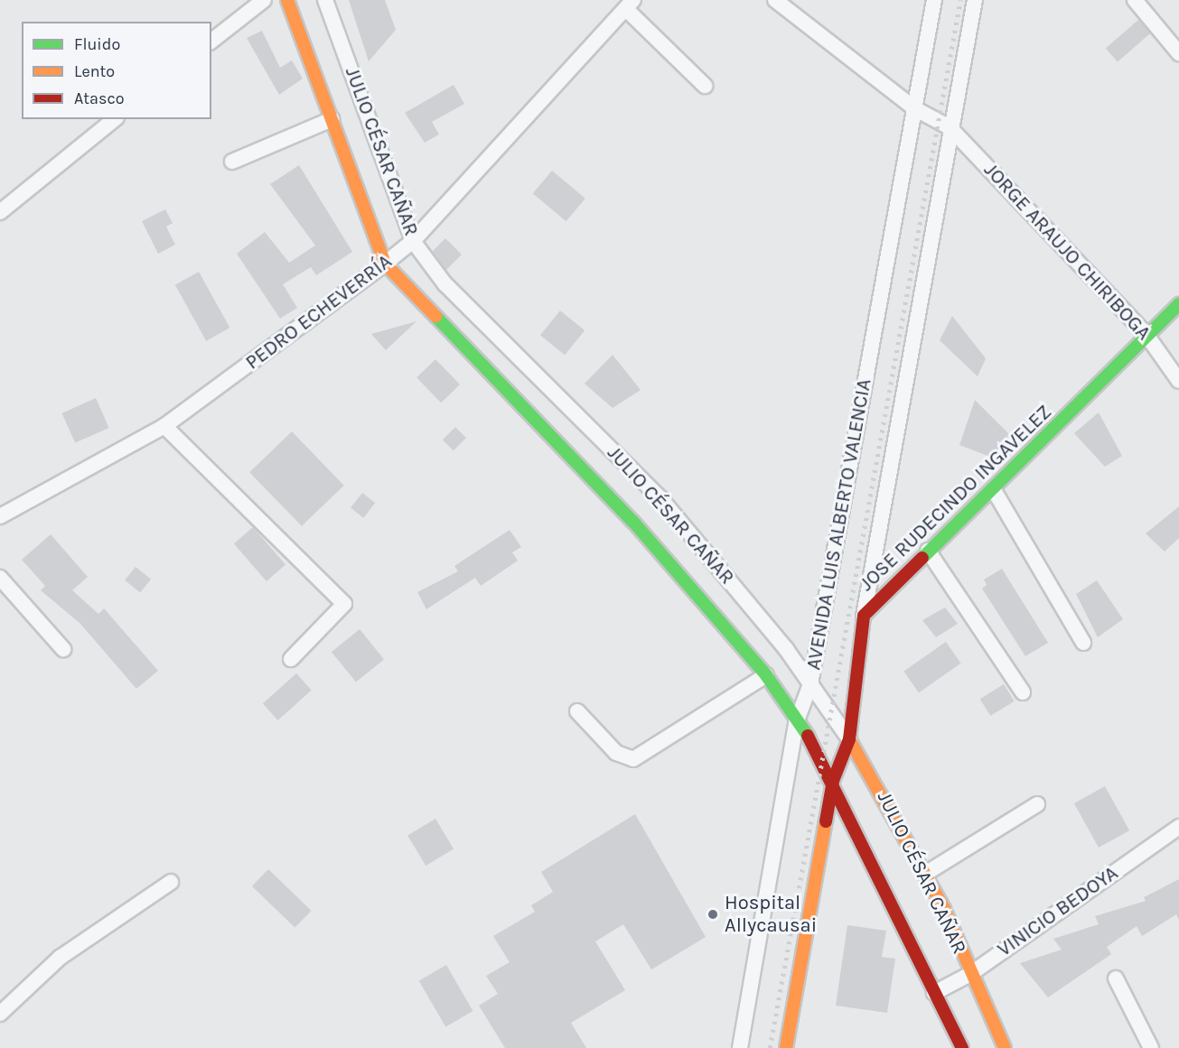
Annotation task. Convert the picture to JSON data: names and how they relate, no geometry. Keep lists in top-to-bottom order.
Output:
{
  "streets": {
    "street": [
      "JULIO CÉSAR CAÑAR",
      "JORGE ARAUJO CHIRIBOGA",
      "PEDRO ECHEVERRÍA",
      "JOSE RUDECINDO INGAVELEZ",
      "AVENIDA LUIS ALBERTO VALENCIA",
      "VINICIO BEDOYA"
    ]
  },
  "crossings": [
    ["JULIO CÉSAR CAÑAR", "PEDRO ECHEVERRÍA"],
    ["JULIO CÉSAR CAÑAR", "JOSE RUDECINDO INGAVELEZ"],
    ["JULIO CÉSAR CAÑAR", "AVENIDA LUIS ALBERTO VALENCIA"],
    ["JULIO CÉSAR CAÑAR", "VINICIO BEDOYA"],
    ["JORGE ARAUJO CHIRIBOGA", "JOSE RUDECINDO INGAVELEZ"],
    ["JORGE ARAUJO CHIRIBOGA", "AVENIDA LUIS ALBERTO VALENCIA"]
  ],
  "places": ["Hospital Allycausai"],
  "legend": ["Fluido", "Lento", "Atasco"]
}
